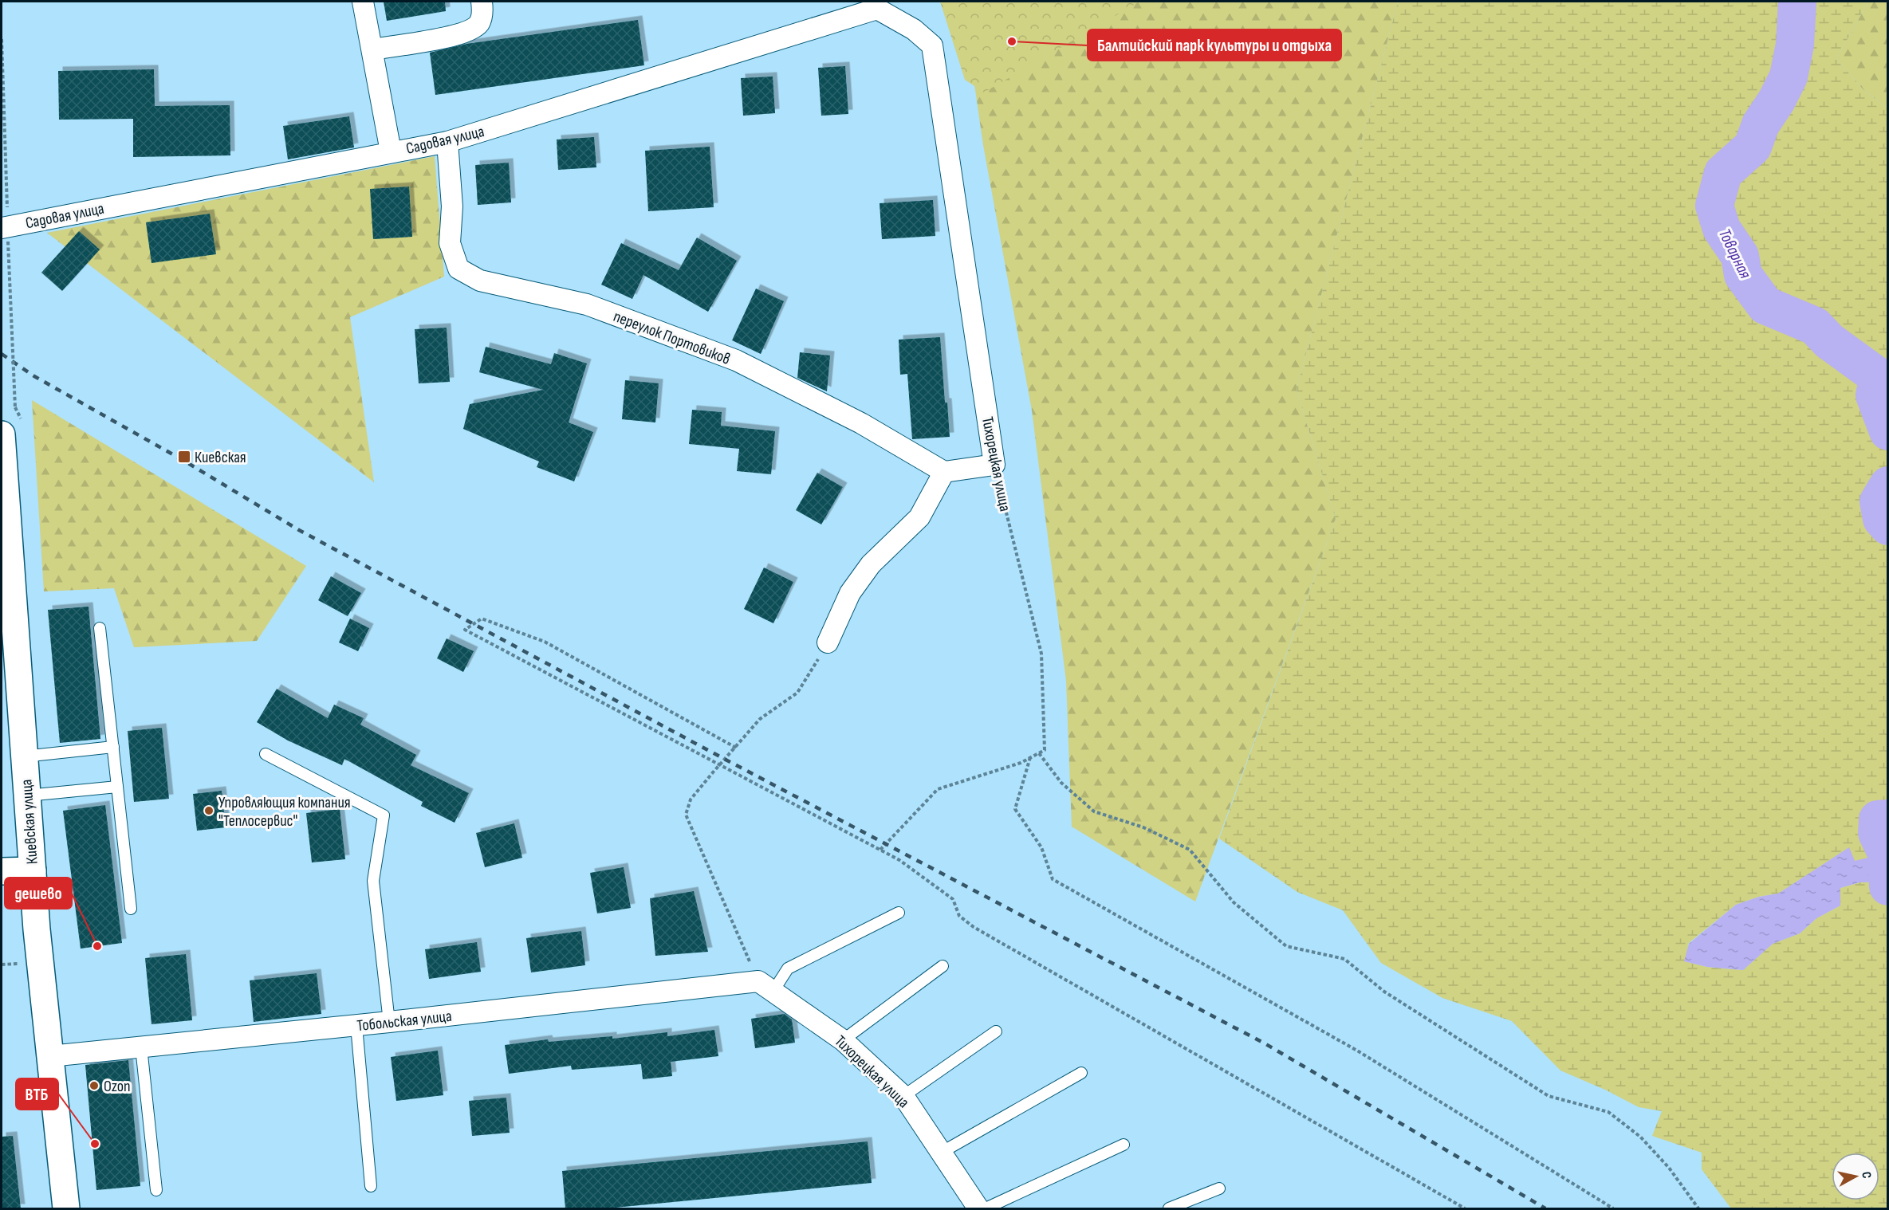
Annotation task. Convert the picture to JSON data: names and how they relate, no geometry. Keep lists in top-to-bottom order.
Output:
{
  "streets": {
    "main road": ["Киевская улица"],
    "street": [
      "Садовая улица",
      "переулок Портовиков",
      "Тихорецкая улица",
      "Тобольская улица"
    ]
  },
  "crossings": [
    ["Садовая улица", "переулок Портовиков"],
    ["Садовая улица", "Тихорецкая улица"],
    ["Тихорецкая улица", "Тобольская улица"],
    ["Киевская улица", "Тобольская улица"]
  ],
  "water": ["Товарная"],
  "places": {
    "other": [
      "Балтийский парк культуры и отдыха",
      "Упровляющия компания \"Теплосервис\"",
      "дешево",
      "Ozon",
      "ВТБ"
    ],
    "transit": ["Киевская"]
  },
  "north": "right"
}
